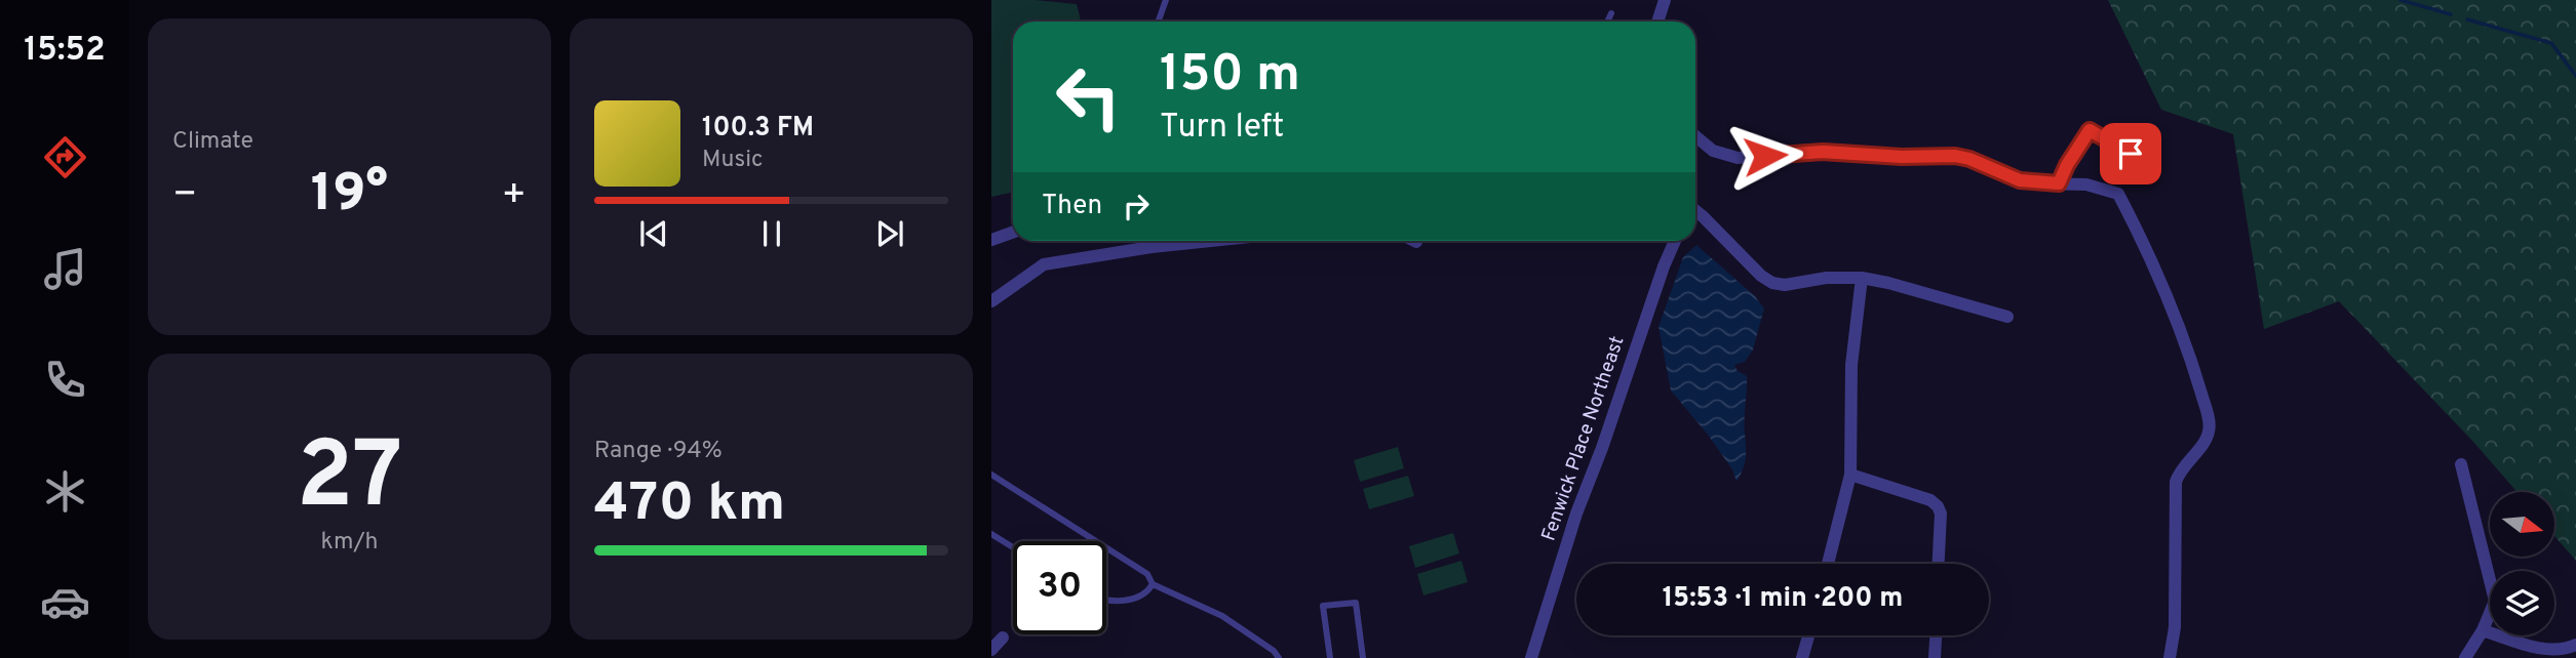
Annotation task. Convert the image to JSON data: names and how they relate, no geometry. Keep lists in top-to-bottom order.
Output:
{
  "streets": {
    "street": ["Fenwick Place Northeast"]
  },
  "north": "right",
  "page": {
    "tabs": "15:52",
    "tile": [
      "Climate",
      ["27", "km/h"],
      ["Range · 94%", "470 km"]
    ],
    "turn": ["150 m", "Turn left"],
    "song": ["100.3 FM", "Music"],
    "heat": ["−", "19°", "+"],
    "then": "Then",
    "limit": "30",
    "trip": "15:53 · 1 min · 200 m"
  }
}
